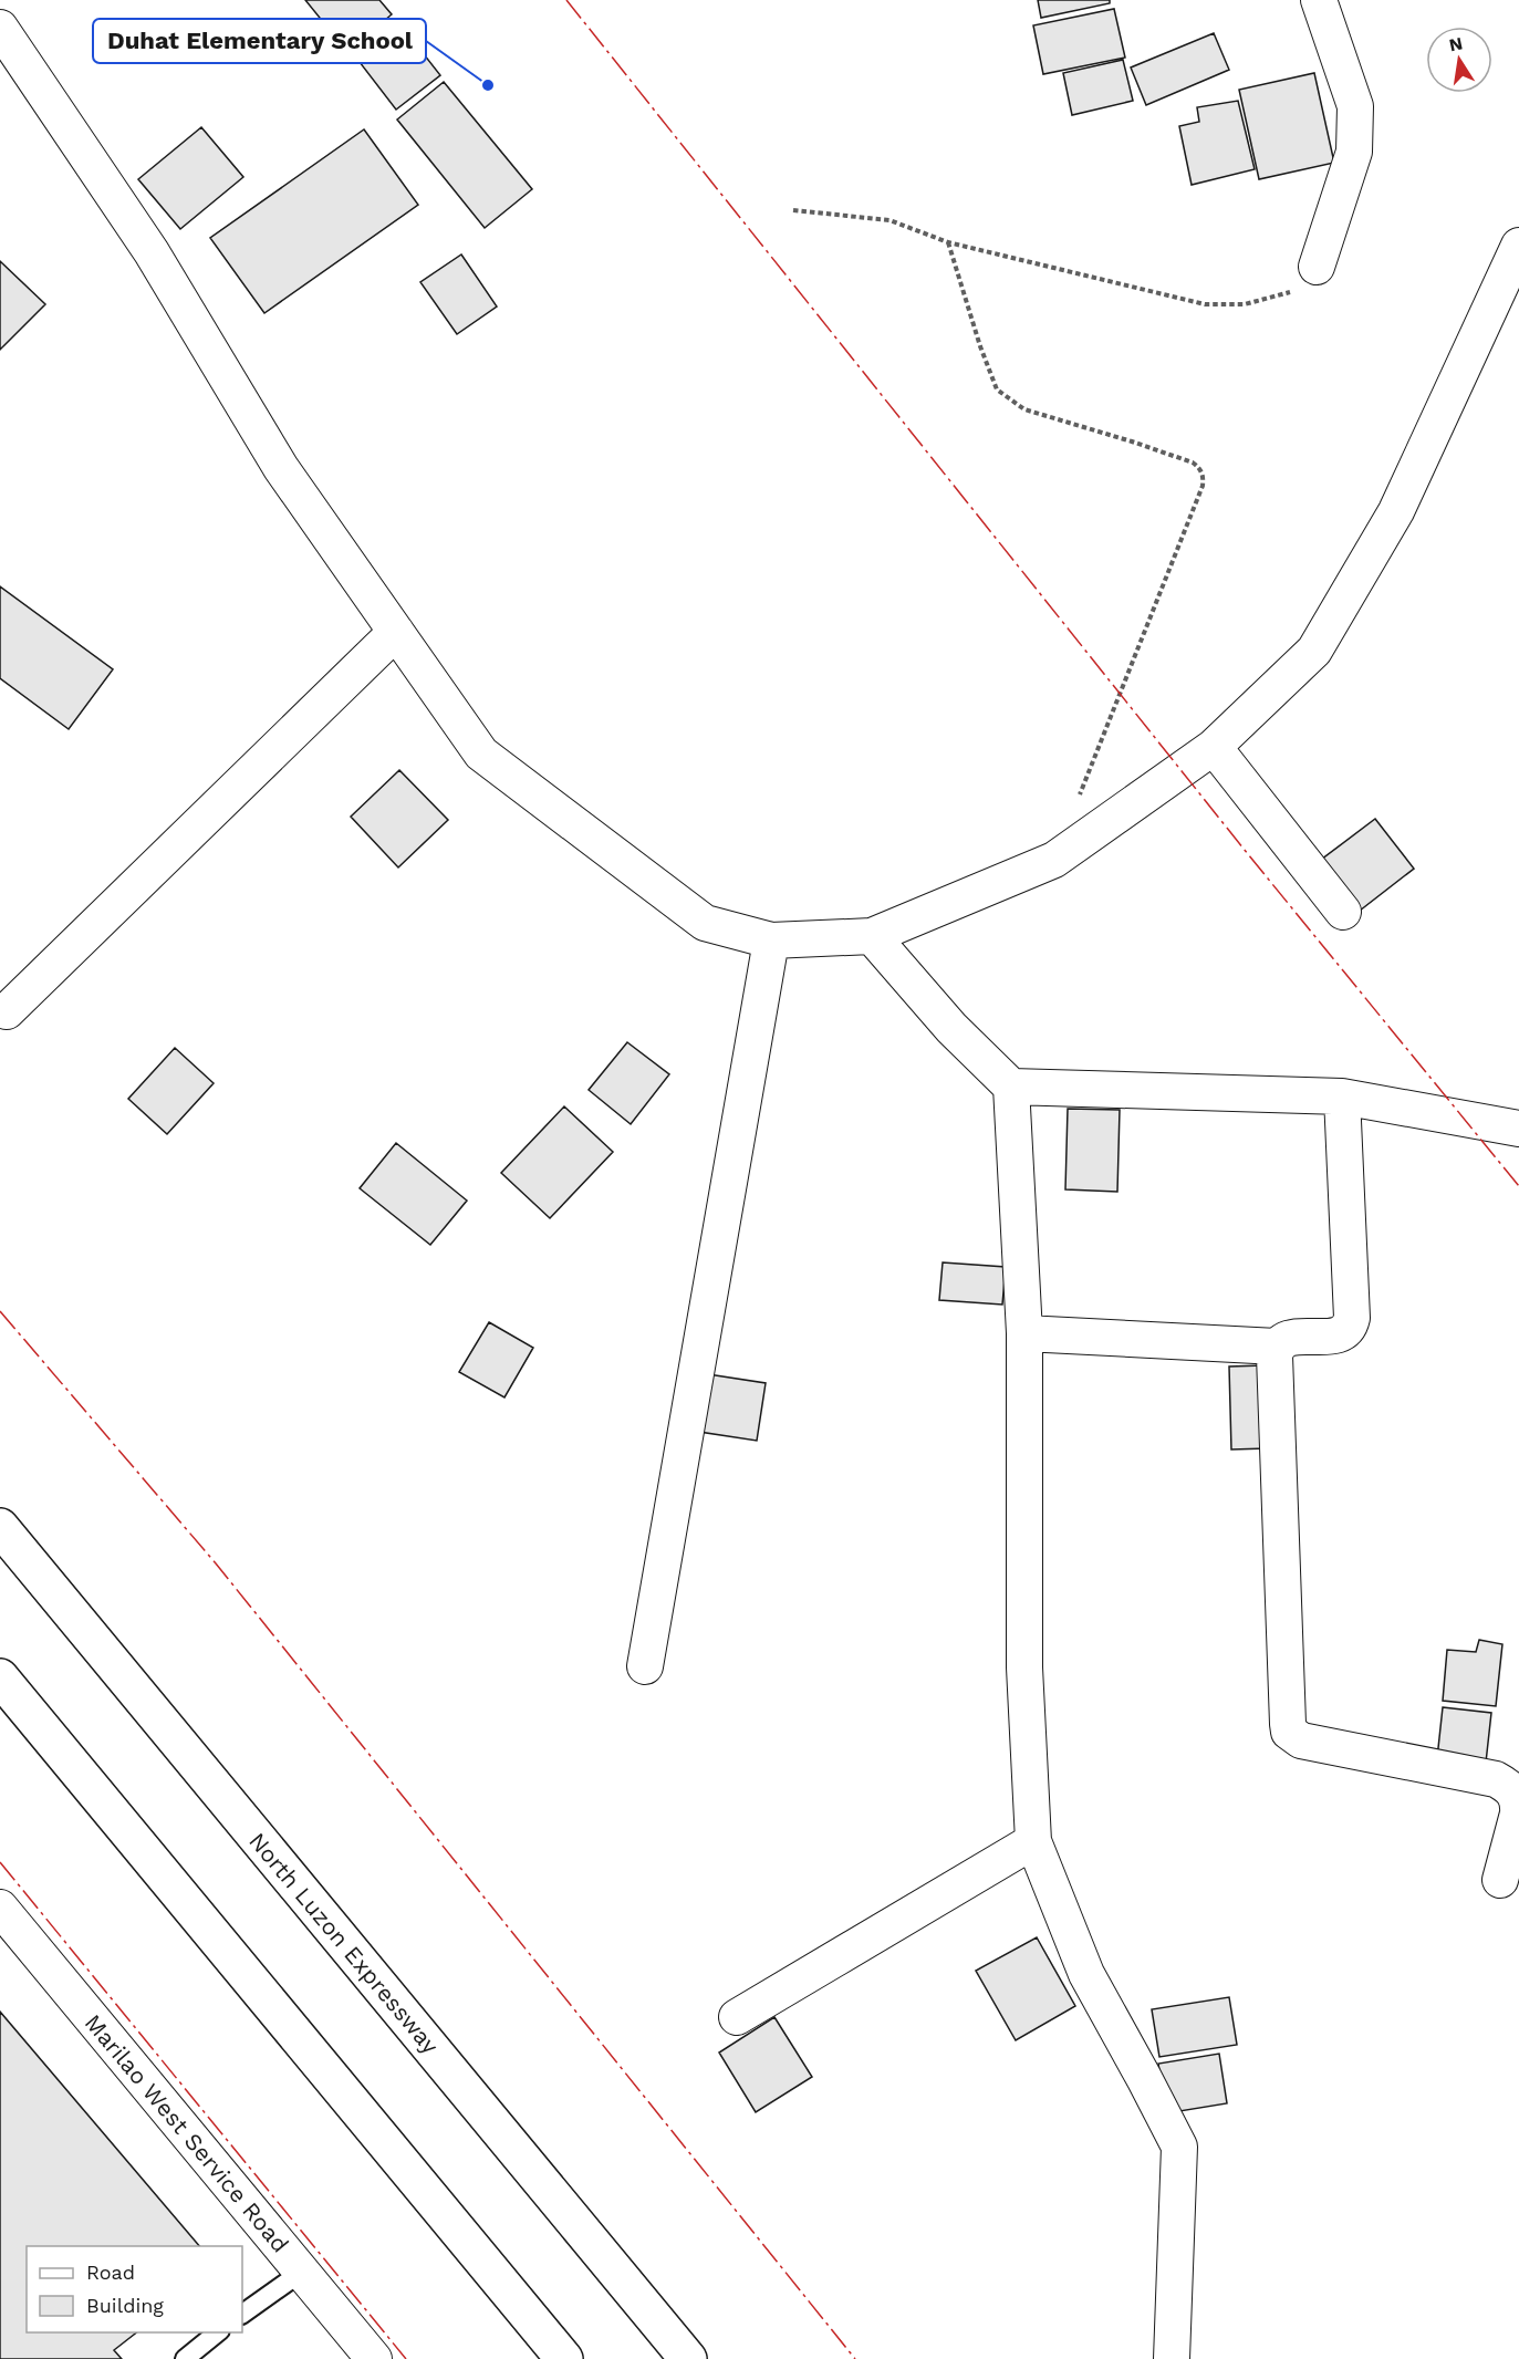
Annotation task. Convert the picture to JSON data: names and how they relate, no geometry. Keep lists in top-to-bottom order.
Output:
{
  "streets": {
    "highway": ["North Luzon Expressway"],
    "street": ["Marilao West Service Road"]
  },
  "places": ["Duhat Elementary School"],
  "legend": ["Road", "Building"],
  "north": "top"
}
